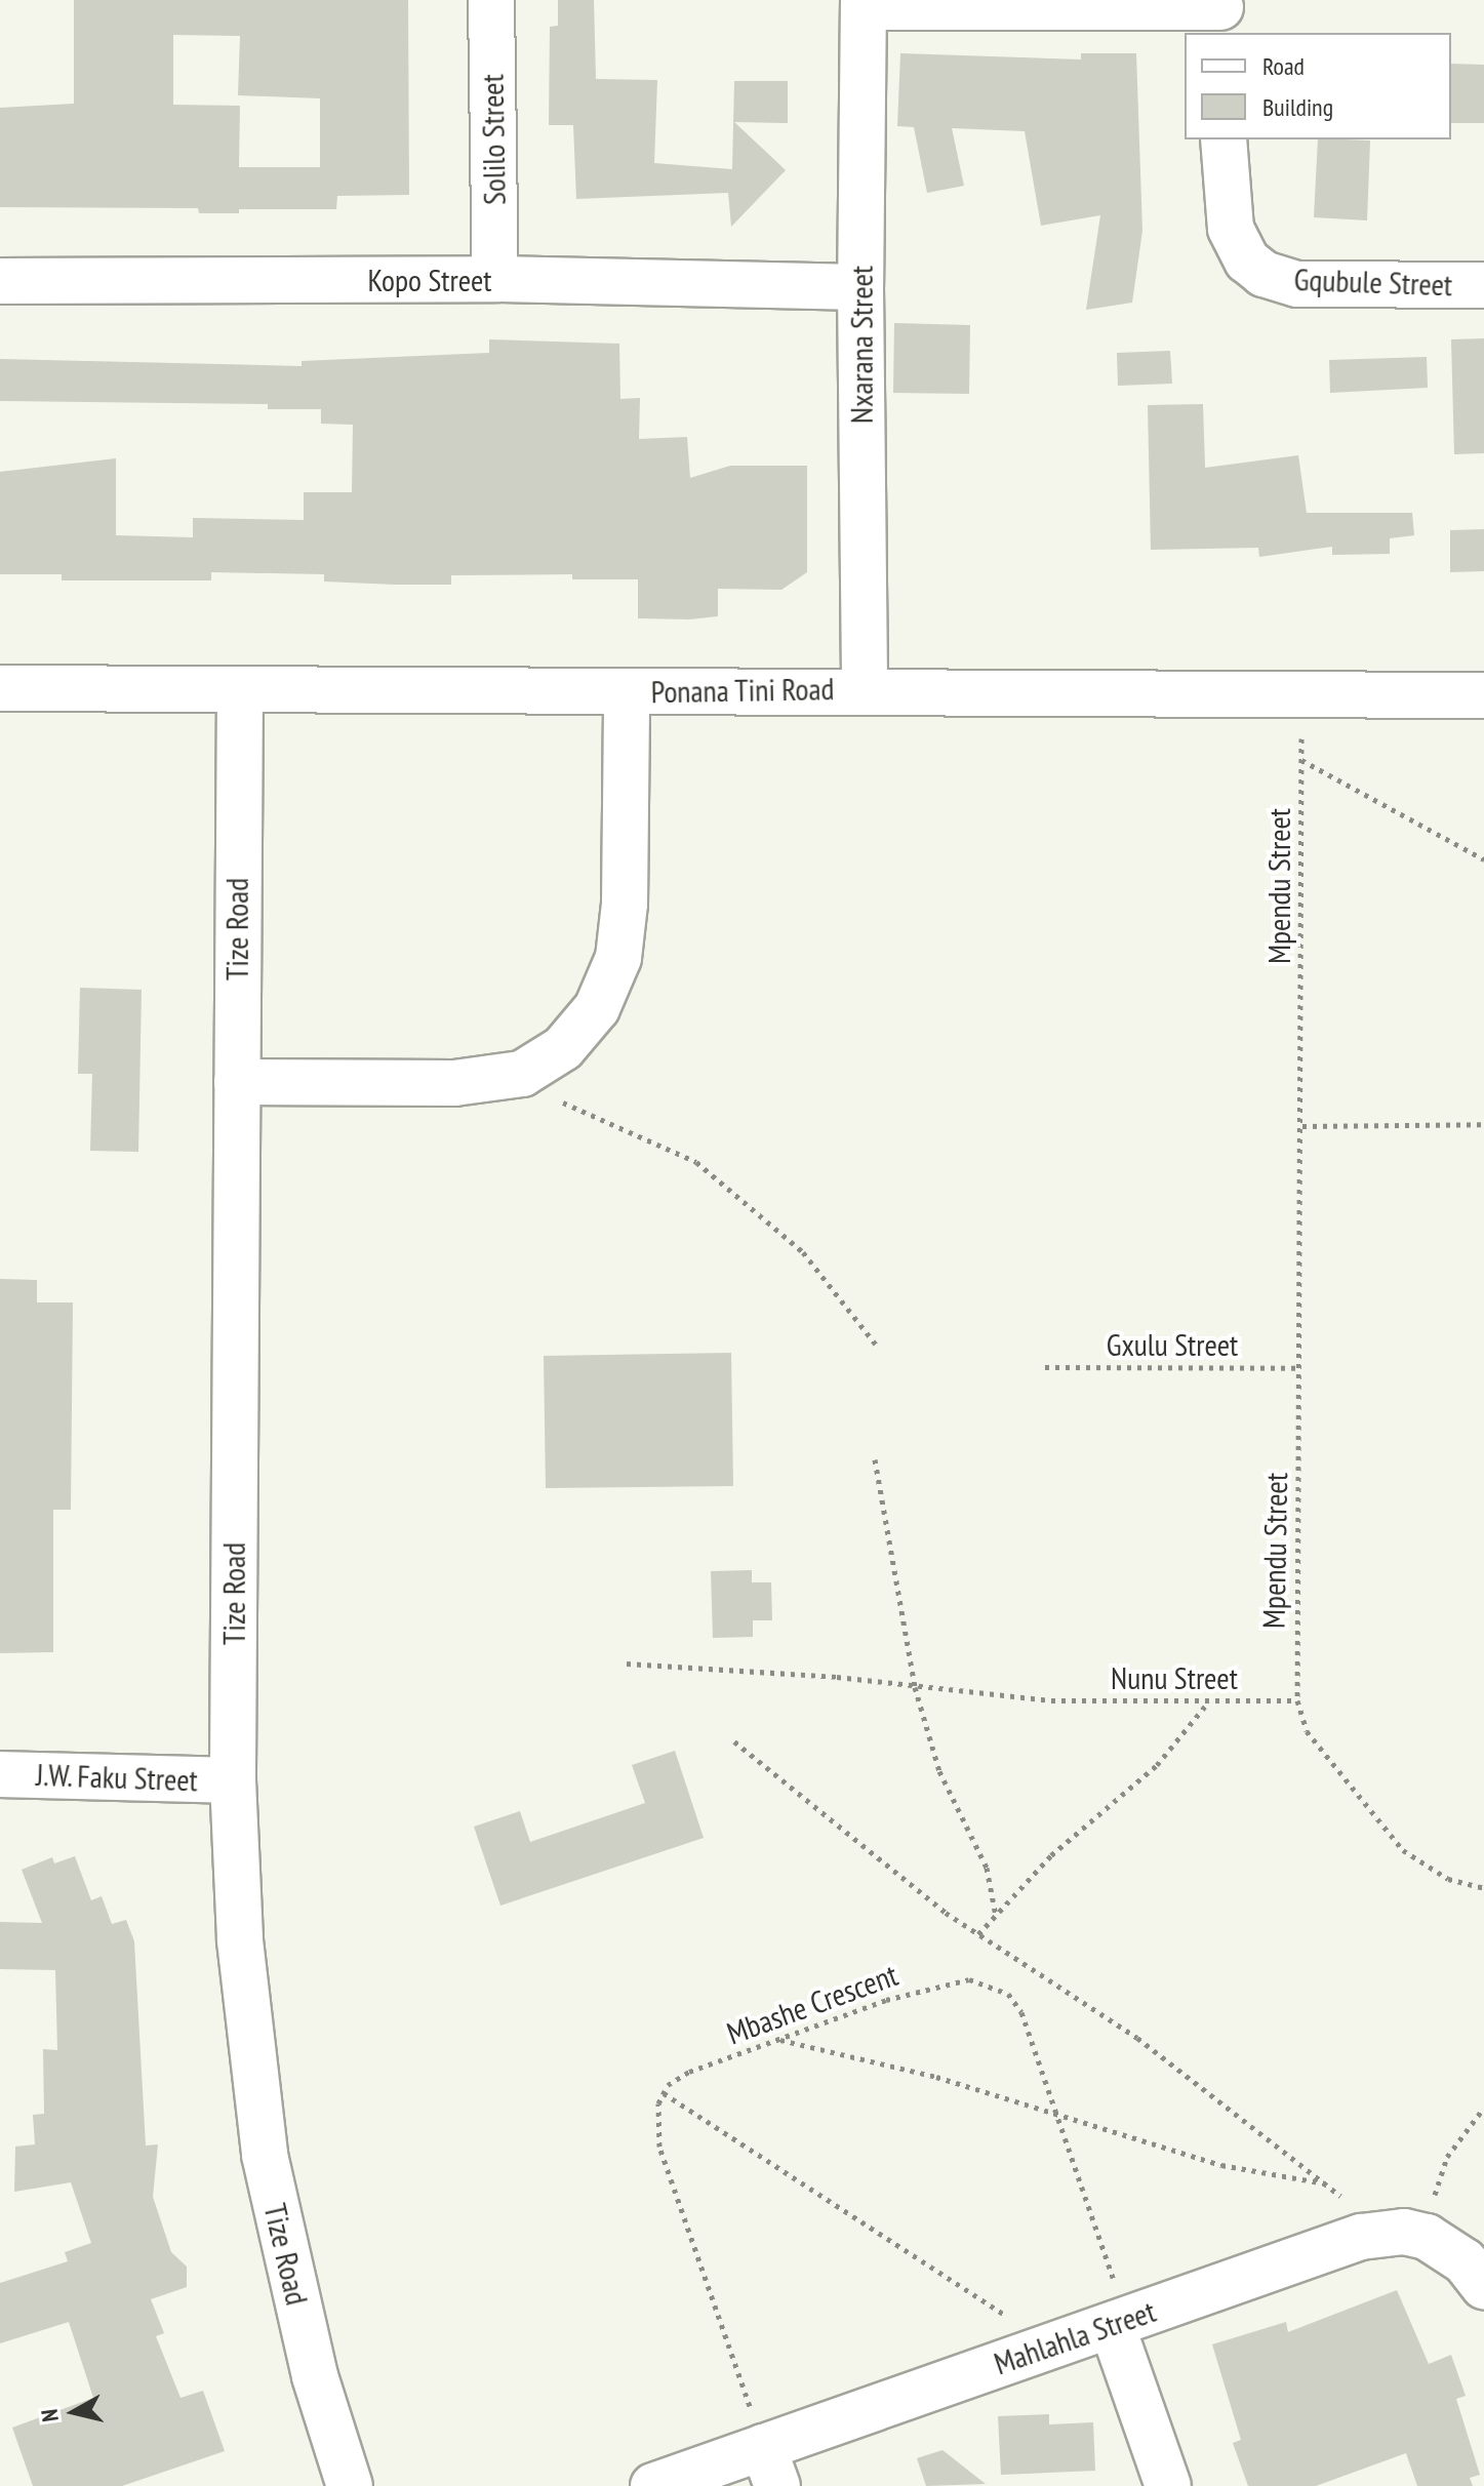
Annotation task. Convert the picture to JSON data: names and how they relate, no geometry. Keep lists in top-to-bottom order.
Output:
{
  "streets": {
    "street": [
      "Solilo Street",
      "Kopo Street",
      "Gqubule Street",
      "Nxarana Street",
      "Ponana Tini Road",
      "Tize Road",
      "J.W. Faku Street",
      "Mahlahla Street"
    ],
    "path": [
      "Mpendu Street",
      "Gxulu Street",
      "Nunu Street",
      "Mbashe Crescent"
    ]
  },
  "crossings": [
    ["Solilo Street", "Kopo Street"],
    ["Kopo Street", "Nxarana Street"],
    ["Nxarana Street", "Ponana Tini Road"],
    ["Ponana Tini Road", "Mpendu Street"],
    ["Ponana Tini Road", "Tize Road"],
    ["Mpendu Street", "Gxulu Street"],
    ["Mpendu Street", "Nunu Street"],
    ["Tize Road", "J.W. Faku Street"],
    ["Mbashe Crescent", "Mahlahla Street"]
  ],
  "legend": ["Road", "Building"],
  "north": "left"
}
